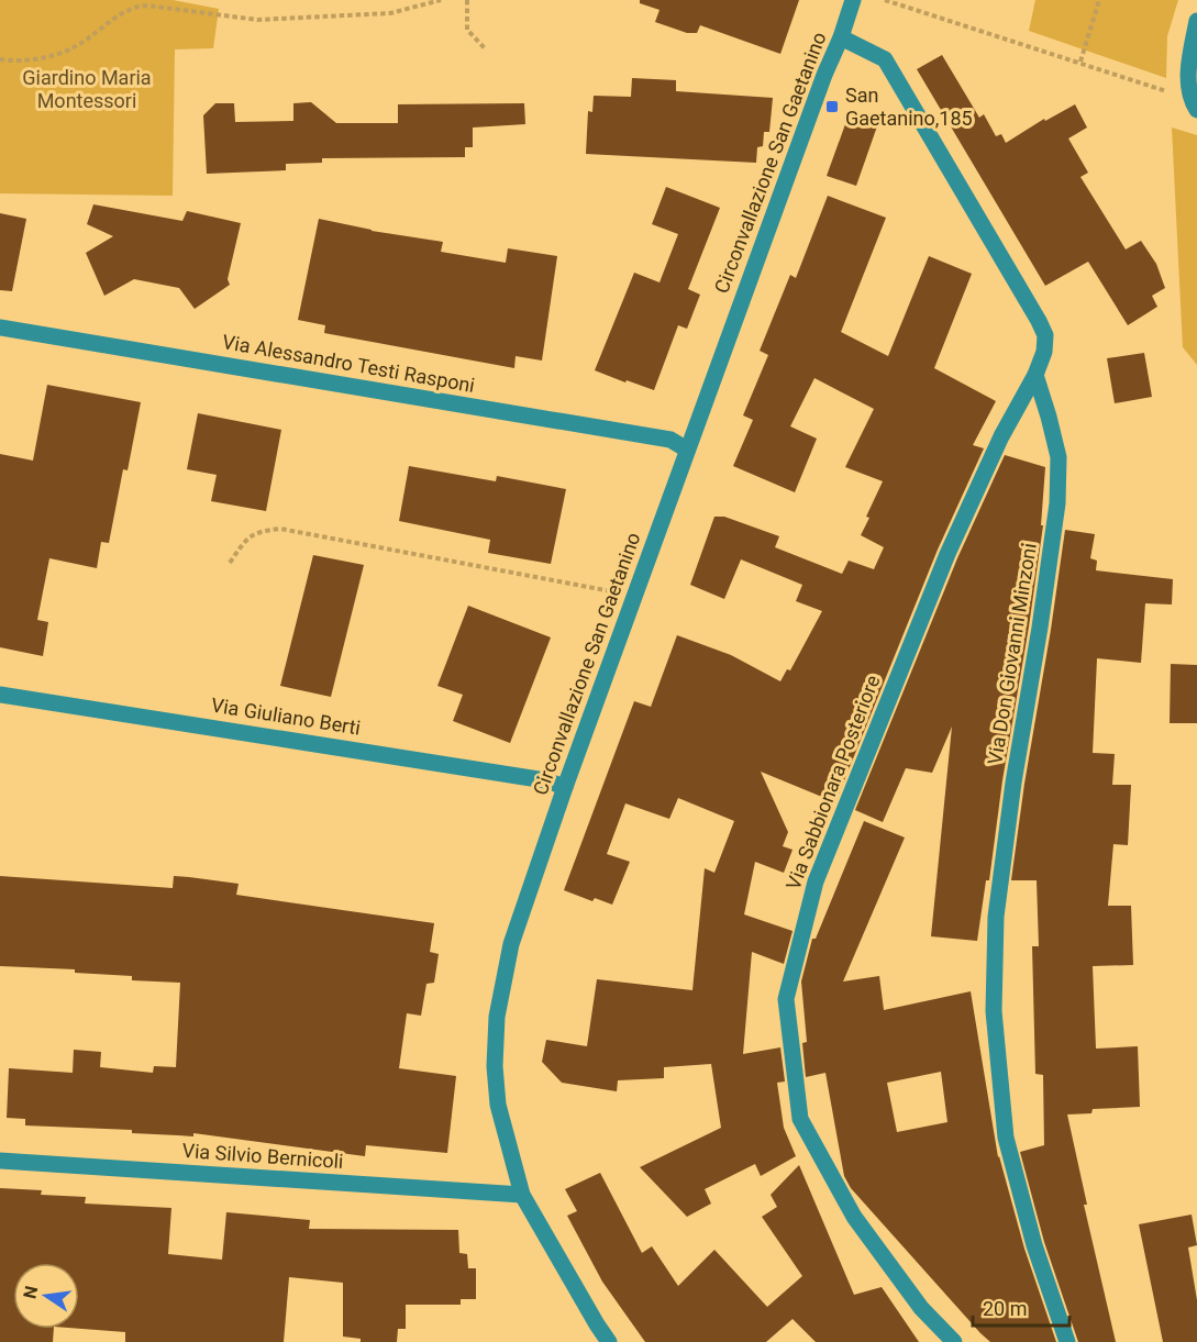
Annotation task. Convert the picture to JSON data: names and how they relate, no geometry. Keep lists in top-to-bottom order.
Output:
{
  "streets": {
    "street": [
      "Circonvallazione San Gaetanino",
      "Via Alessandro Testi Rasponi",
      "Via Don Giovanni Minzoni",
      "Via Giuliano Berti",
      "Via Sabbionara Posteriore",
      "Via Silvio Bernicoli"
    ]
  },
  "crossings": [
    ["Circonvallazione San Gaetanino", "Via Alessandro Testi Rasponi"],
    ["Circonvallazione San Gaetanino", "Via Giuliano Berti"],
    ["Circonvallazione San Gaetanino", "Via Silvio Bernicoli"],
    ["Via Don Giovanni Minzoni", "Via Sabbionara Posteriore"]
  ],
  "parks": ["Giardino Maria Montessori"],
  "places": {
    "transit": ["San Gaetanino,185"]
  },
  "scale_bar": "20 m",
  "north": "left"
}
